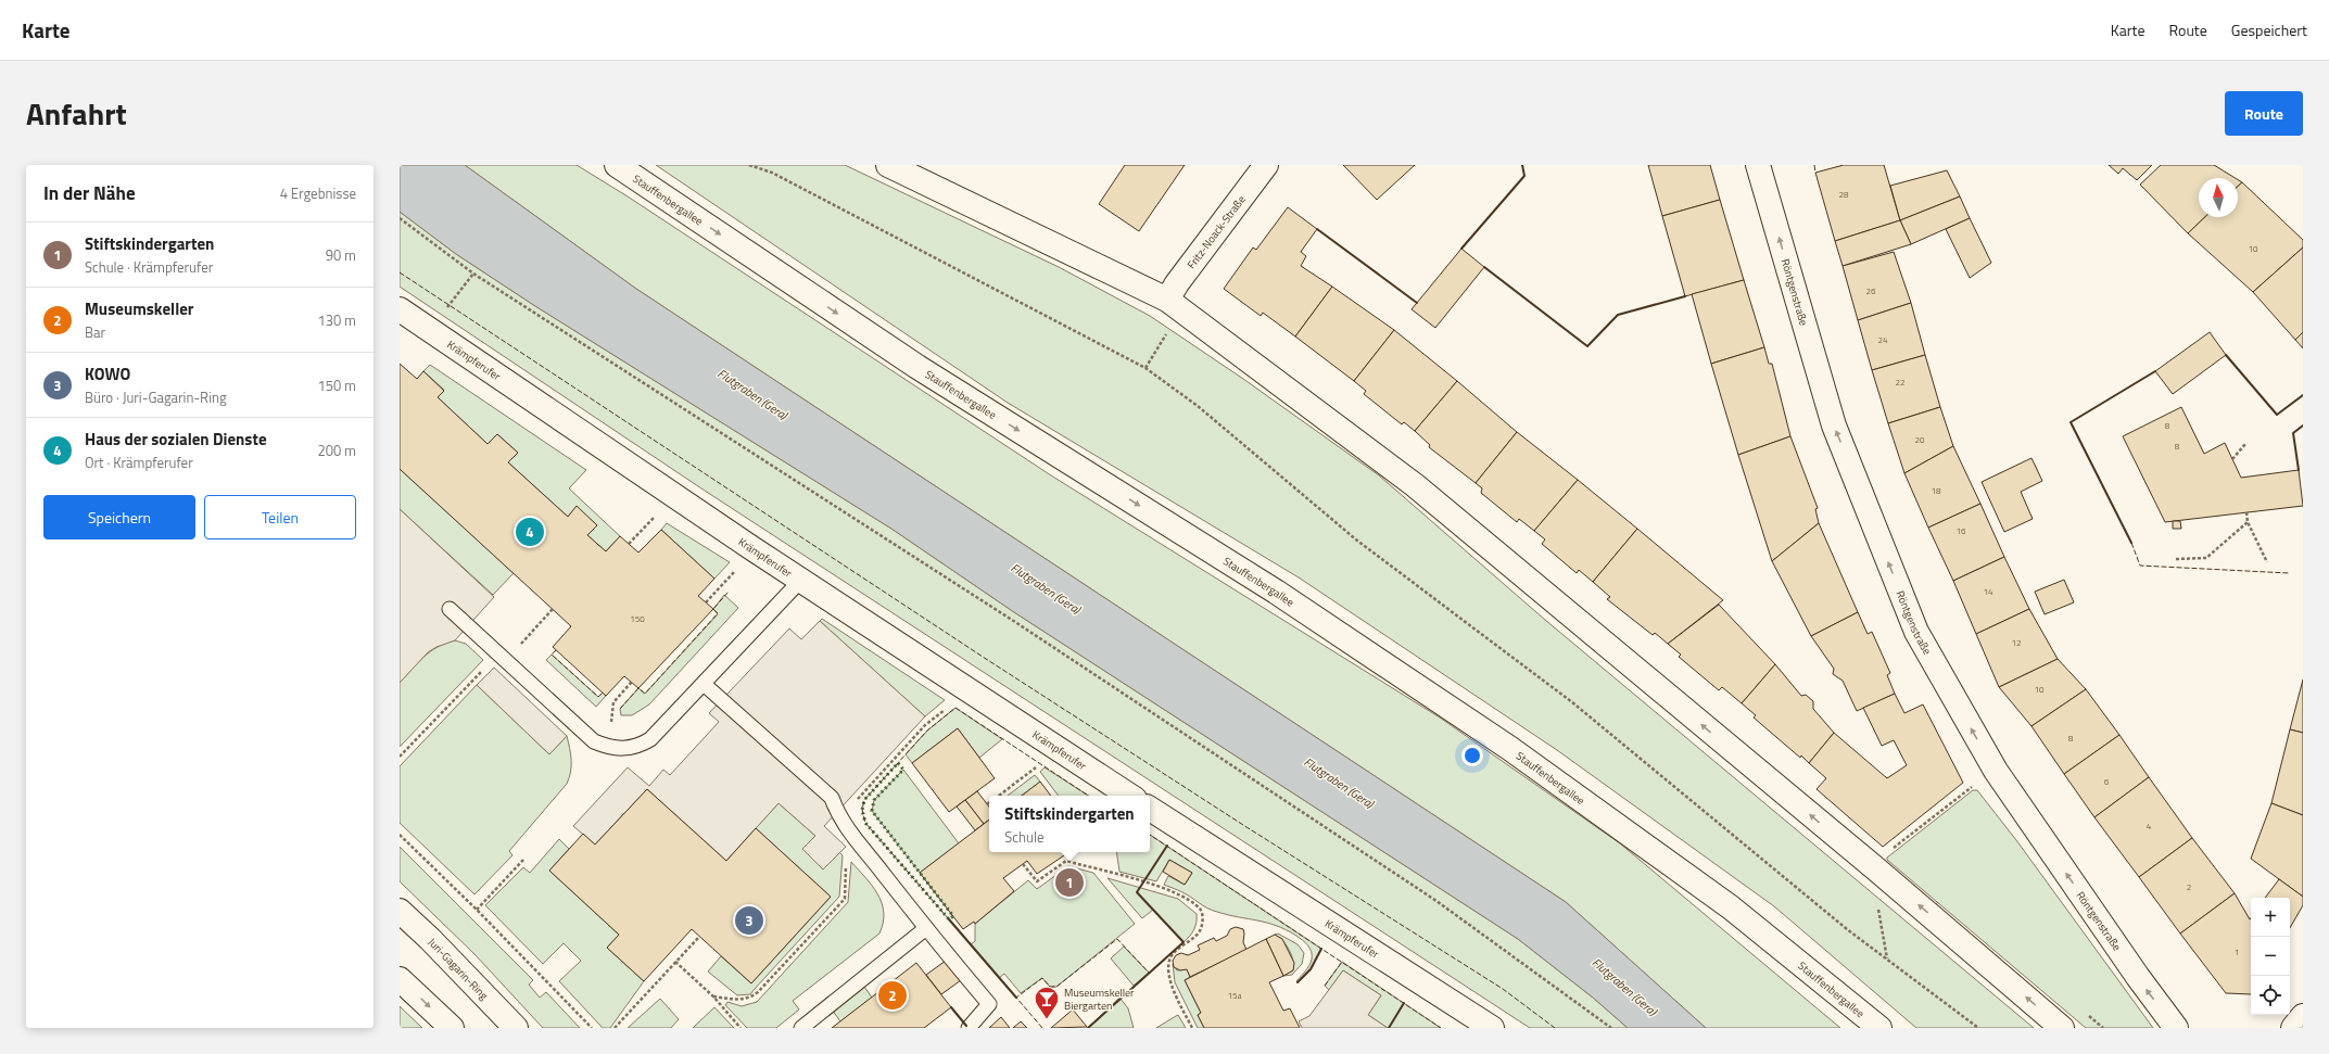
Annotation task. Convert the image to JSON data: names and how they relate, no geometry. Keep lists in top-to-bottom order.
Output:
{
  "streets": {
    "main road": [
      "Stauffenbergallee",
      "Fritz-Noack-Straße",
      "Röntgenstraße",
      "Krämpferufer",
      "Juri-Gagarin-Ring"
    ]
  },
  "water": ["Flutgraben (Gera)"],
  "places": {
    "bar": ["Museumskeller Biergarten"]
  },
  "house_numbers": [
    "28",
    "10",
    "26",
    "24",
    "22",
    "8",
    "20",
    "8",
    "18",
    "16",
    "14",
    "150",
    "12",
    "10",
    "8",
    "6",
    "4",
    "2",
    "1",
    "15a"
  ],
  "north": "top",
  "page": {
    "header": "Karte",
    "nav": ["Karte", "Route", "Gespeichert"],
    "title": "Anfahrt",
    "buttons": [
      "Route",
      ["Speichern", "Teilen"]
    ],
    "heading": ["In der Nähe", "4 Ergebnisse"],
    "list": [
      {
        "mark": "1",
        "name": "Stiftskindergarten",
        "note": "Schule · Krämpferufer",
        "value": "90 m"
      },
      {
        "mark": "2",
        "name": "Museumskeller",
        "note": "Bar",
        "value": "130 m"
      },
      {
        "mark": "3",
        "name": "KOWO",
        "note": "Büro · Juri-Gagarin-Ring",
        "value": "150 m"
      },
      {
        "mark": "4",
        "name": "Haus der sozialen Dienste",
        "note": "Ort · Krämpferufer",
        "value": "200 m"
      }
    ],
    "pins": [
      "4",
      "1",
      "3",
      "2"
    ],
    "popup": ["Stiftskindergarten", "Schule"],
    "map_buttons": ["+", "−"]
  }
}
